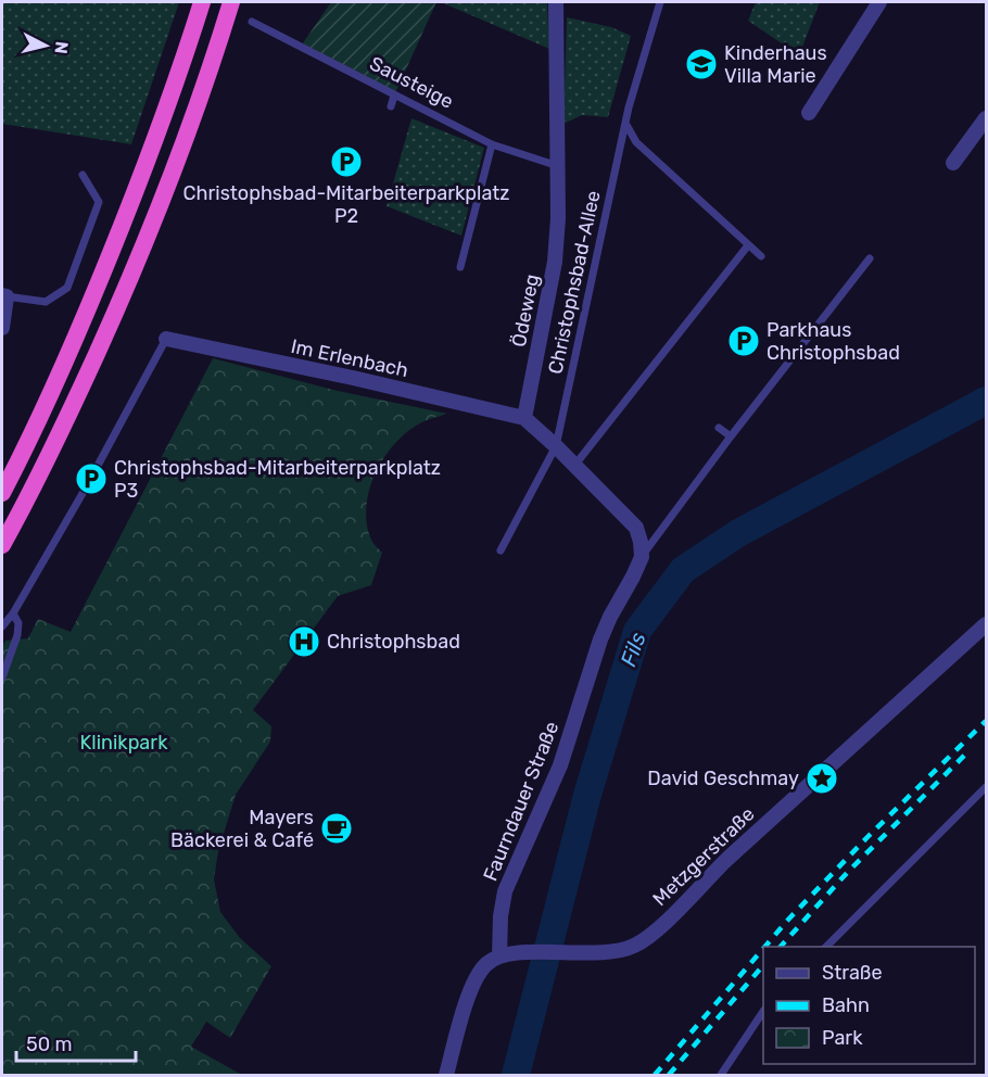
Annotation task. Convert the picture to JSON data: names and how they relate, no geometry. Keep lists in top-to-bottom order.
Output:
{
  "streets": {
    "street": [
      "Ödeweg",
      "Im Erlenbach",
      "Faurndauer Straße",
      "Metzgerstraße"
    ],
    "lane": ["Sausteige", "Christophsbad-Allee"]
  },
  "crossings": [
    ["Sausteige", "Ödeweg"],
    ["Ödeweg", "Im Erlenbach"],
    ["Faurndauer Straße", "Metzgerstraße"]
  ],
  "water": ["Fils"],
  "parks": ["Klinikpark"],
  "places": {
    "school or university": ["Kinderhaus Villa Marie"],
    "parking": ["Christophsbad-Mitarbeiterparkplatz P2", "Parkhaus Christophsbad", "Christophsbad-Mitarbeiterparkplatz P3"],
    "hospital": ["Christophsbad"],
    "place": ["David Geschmay"],
    "cafe": ["Mayers Bäckerei & Café"]
  },
  "legend": ["Straße", "Bahn", "Park"],
  "scale_bar": "50 m",
  "north": "right"
}
